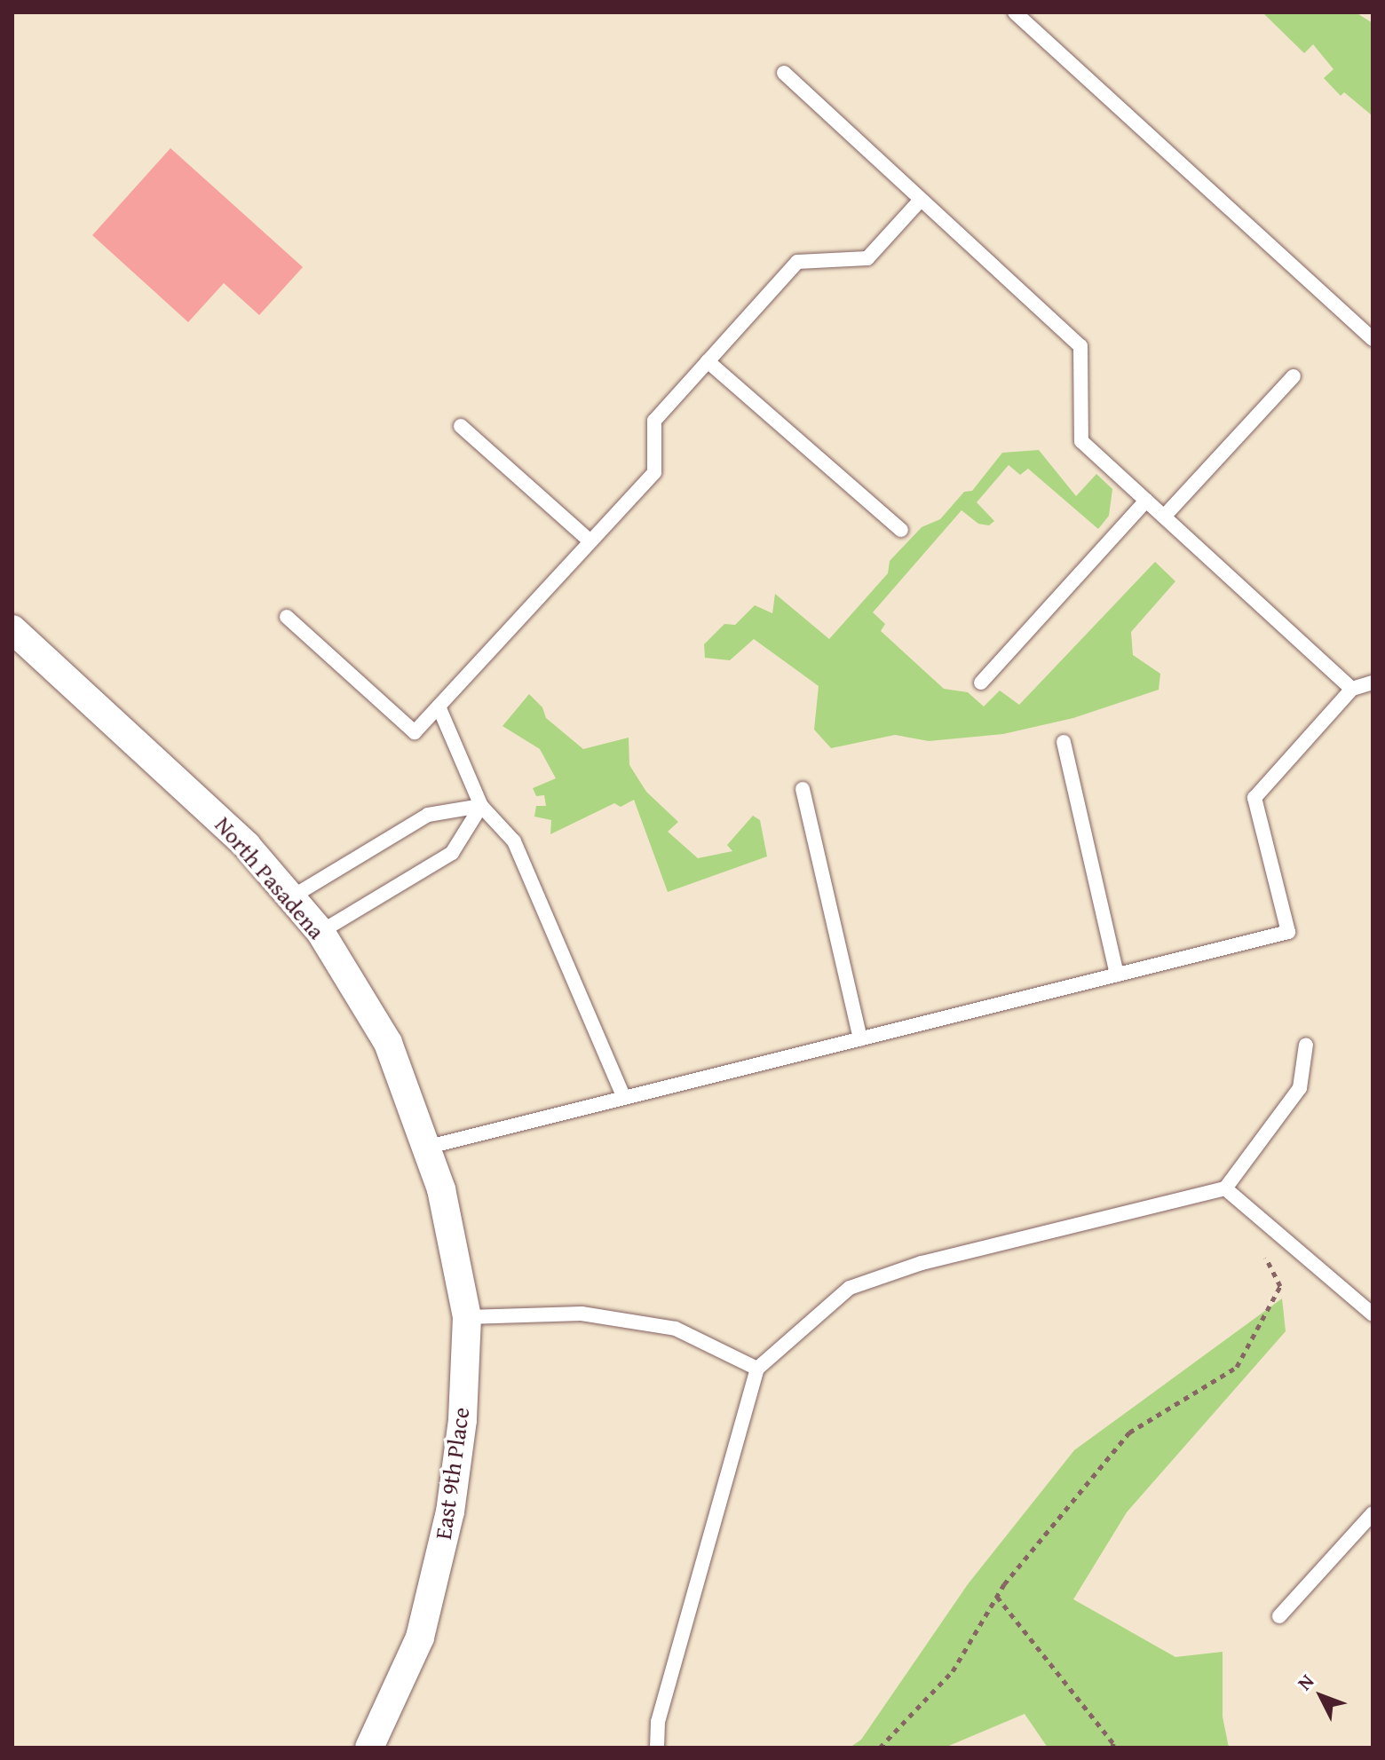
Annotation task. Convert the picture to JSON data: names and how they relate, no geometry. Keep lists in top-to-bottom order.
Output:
{
  "streets": {
    "street": ["North Pasadena", "East 9th Place"]
  },
  "crossings": [
    ["North Pasadena", "East 9th Place"]
  ],
  "north": "top left"
}
